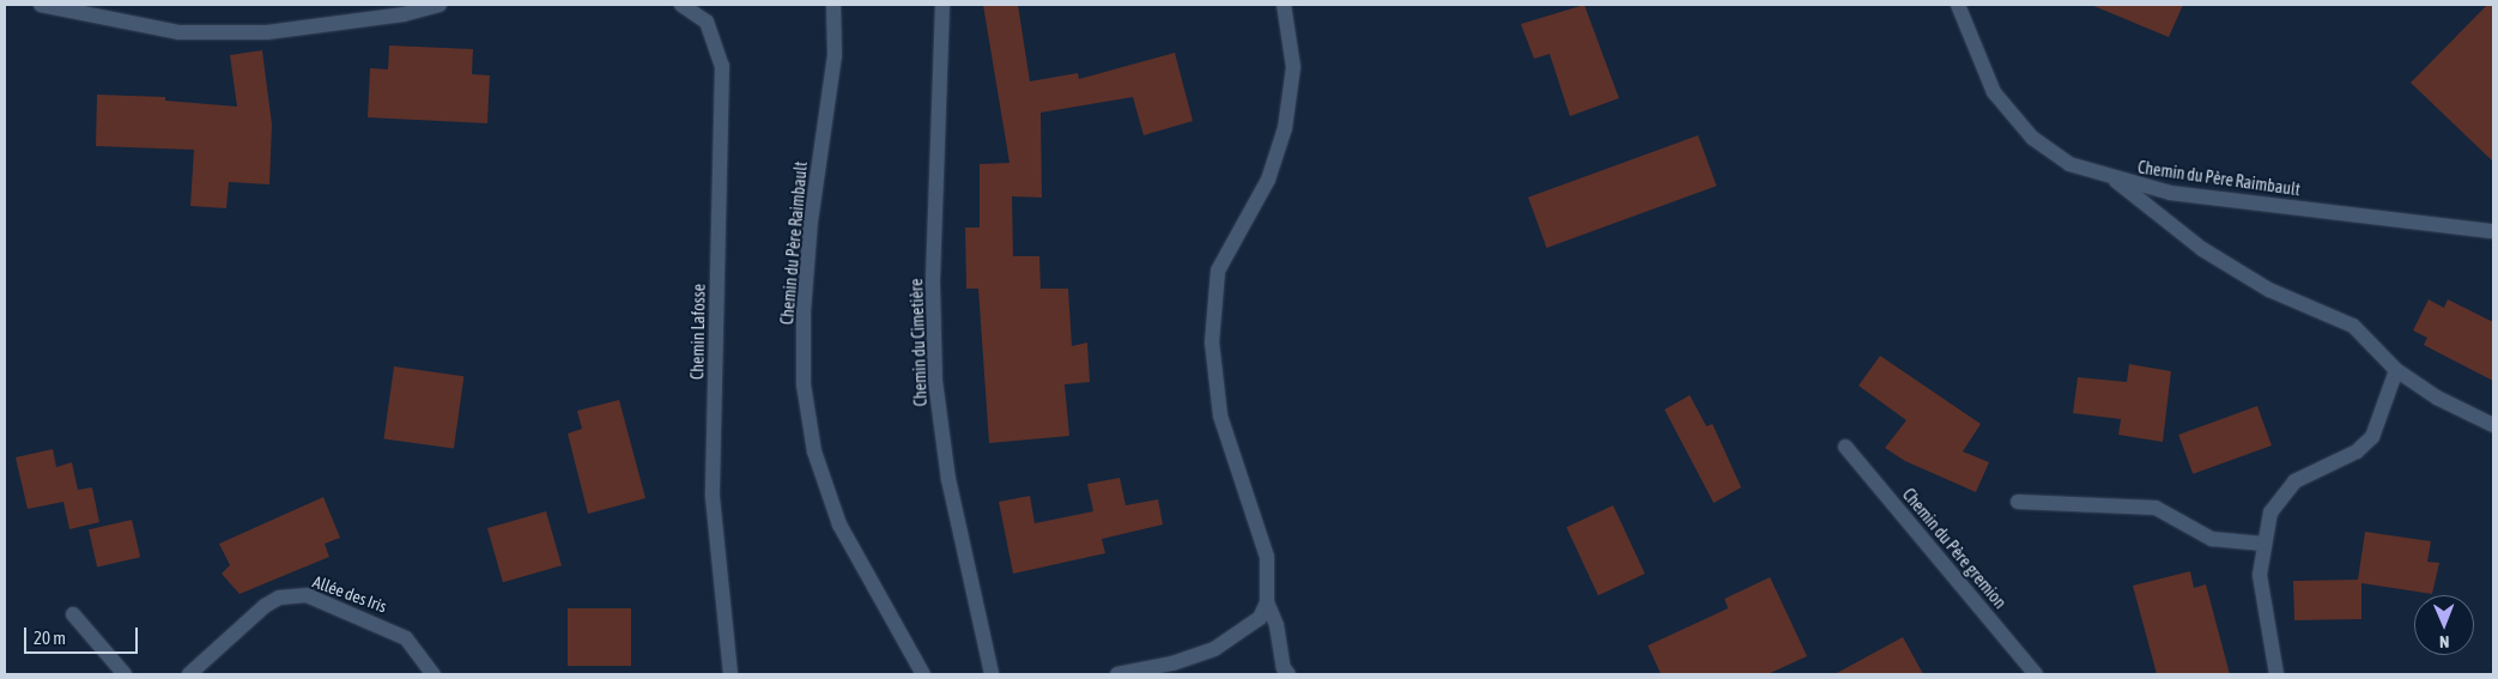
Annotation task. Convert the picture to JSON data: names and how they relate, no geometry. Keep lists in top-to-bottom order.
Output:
{
  "streets": {
    "street": [
      "Chemin du Père Raimbault",
      "Chemin Lafosse",
      "Chemin du Cimetière",
      "Chemin du Père gremion",
      "Allée des Iris"
    ]
  },
  "scale_bar": "20 m",
  "north": "bottom"
}
